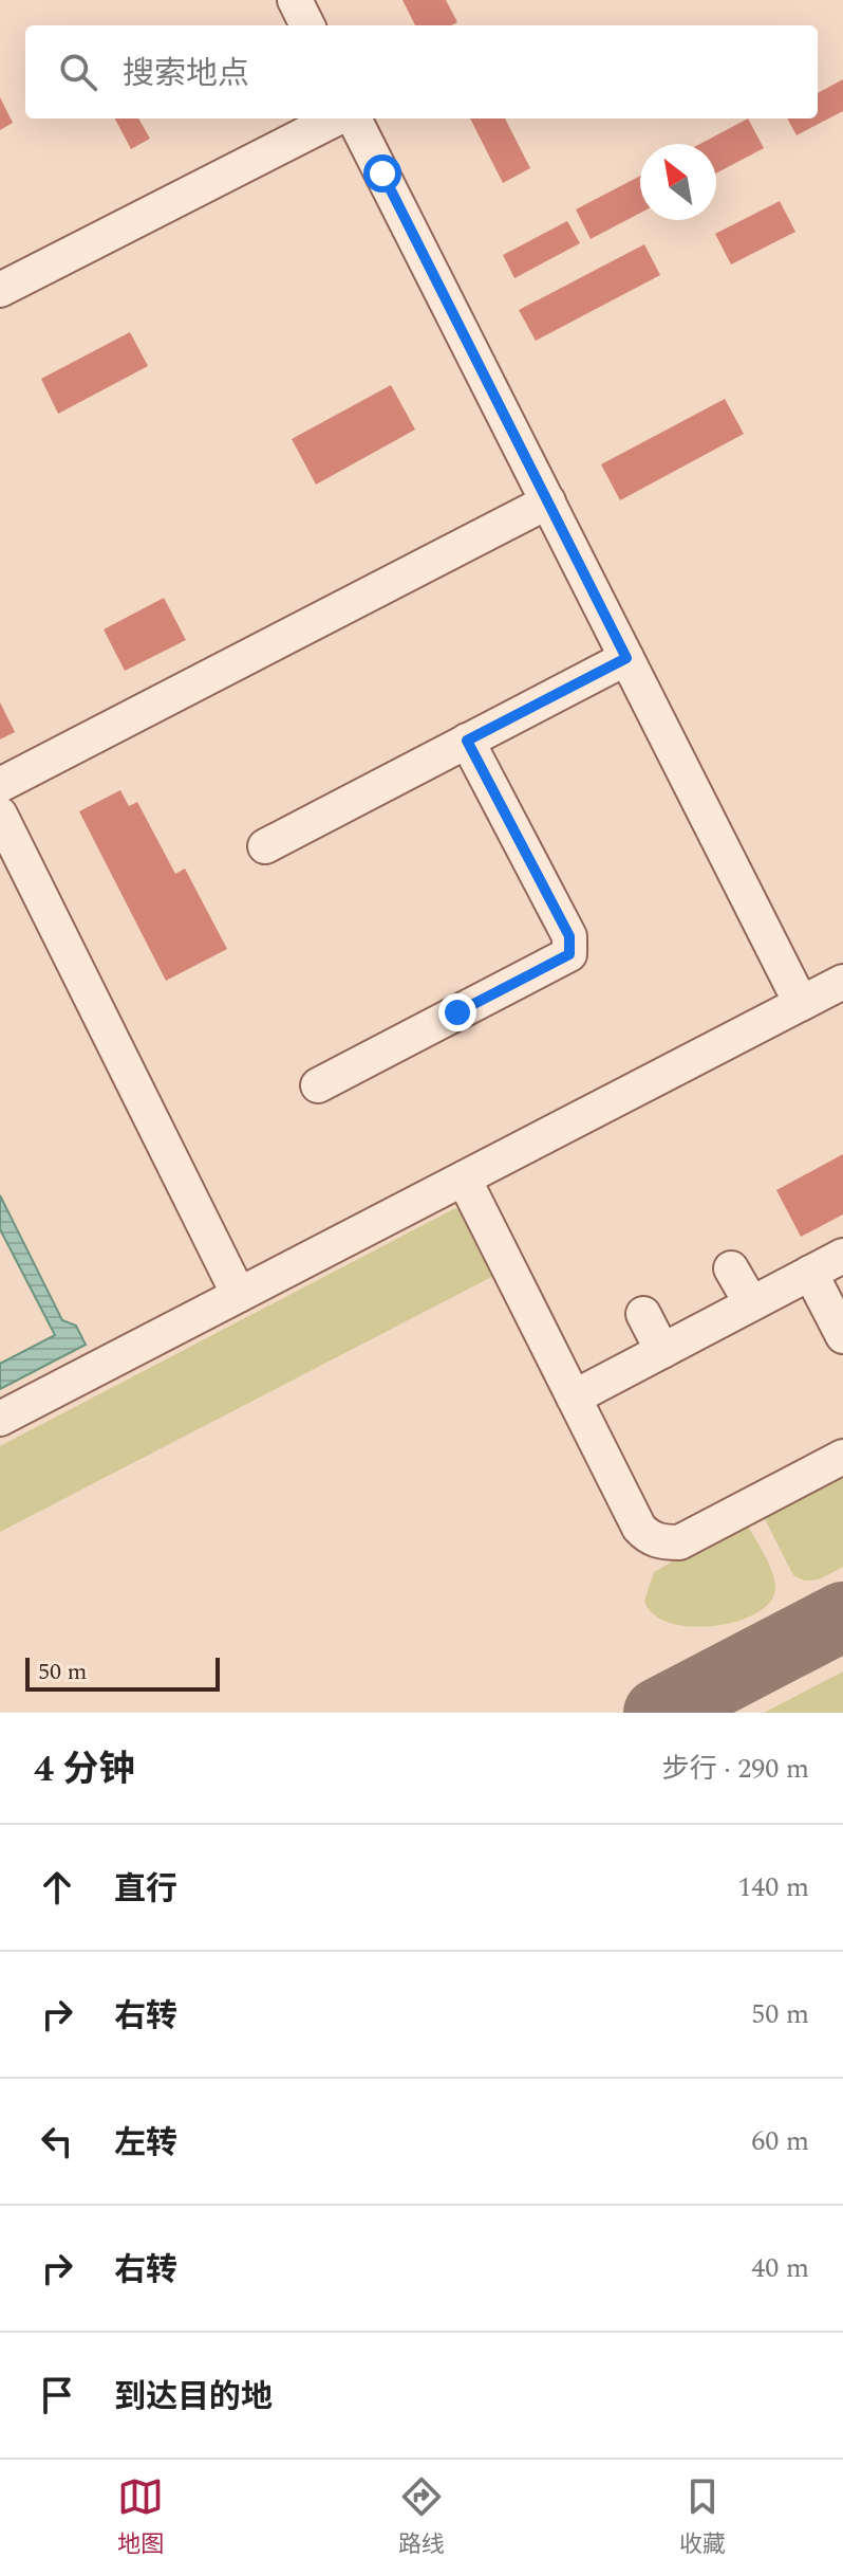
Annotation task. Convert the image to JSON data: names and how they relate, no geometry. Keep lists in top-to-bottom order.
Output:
{
  "scale_bar": "50 m",
  "north": "top left",
  "page": {
    "search": "搜索地点",
    "scale": "50 m",
    "heading": ["4 分钟", "步行 · 290 m"],
    "list": [
      ["直行", "140 m"],
      ["右转", "50 m"],
      ["左转", "60 m"],
      ["右转", "40 m"],
      "到达目的地"
    ],
    "nav": ["地图", "路线", "收藏"]
  }
}
